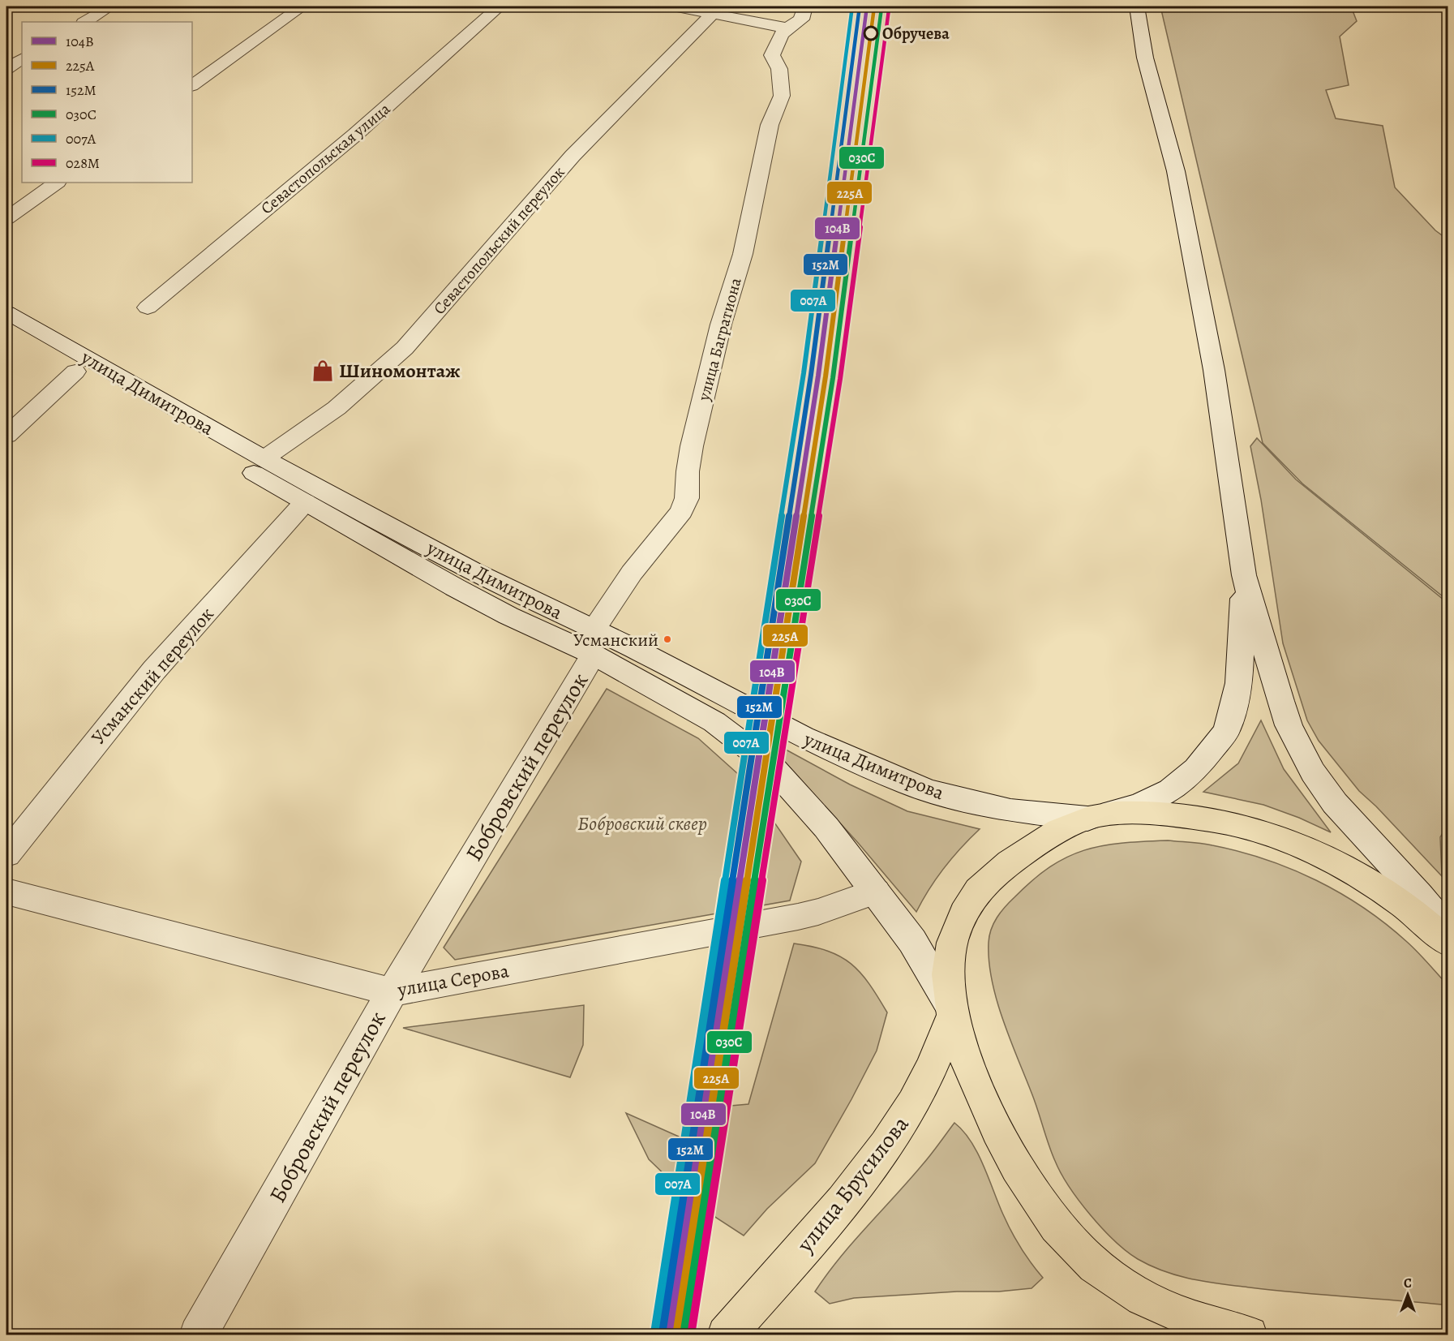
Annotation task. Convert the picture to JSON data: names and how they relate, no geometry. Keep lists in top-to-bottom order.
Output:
{
  "streets": {
    "main road": ["улица Димитрова", "улица Брусилова"],
    "street": [
      "Севастопольская улица",
      "Севастопольский переулок",
      "улица Багратиона",
      "Усманский переулок",
      "Бобровский переулок",
      "улица Серова"
    ]
  },
  "crossings": [
    ["Севастопольский переулок", "улица Димитрова"],
    ["улица Багратиона", "улица Димитрова"],
    ["улица Багратиона", "Бобровский переулок"],
    ["улица Димитрова", "Усманский переулок"],
    ["улица Димитрова", "Бобровский переулок"],
    ["улица Димитрова", "улица Серова"],
    ["улица Димитрова", "улица Брусилова"],
    ["Бобровский переулок", "улица Серова"]
  ],
  "parks": ["Бобровский сквер"],
  "places": {
    "other": ["Обручева", "Усманский"],
    "shop": ["Шиномонтаж"]
  },
  "lines": [
    "transit line 104В",
    "transit line 152М",
    "transit line 007А",
    "transit line 225А",
    "transit line 030C",
    "transit line 028М"
  ],
  "legend": [
    "104В",
    "225А",
    "152М",
    "030C",
    "007А",
    "028М"
  ],
  "north": "top"
}
